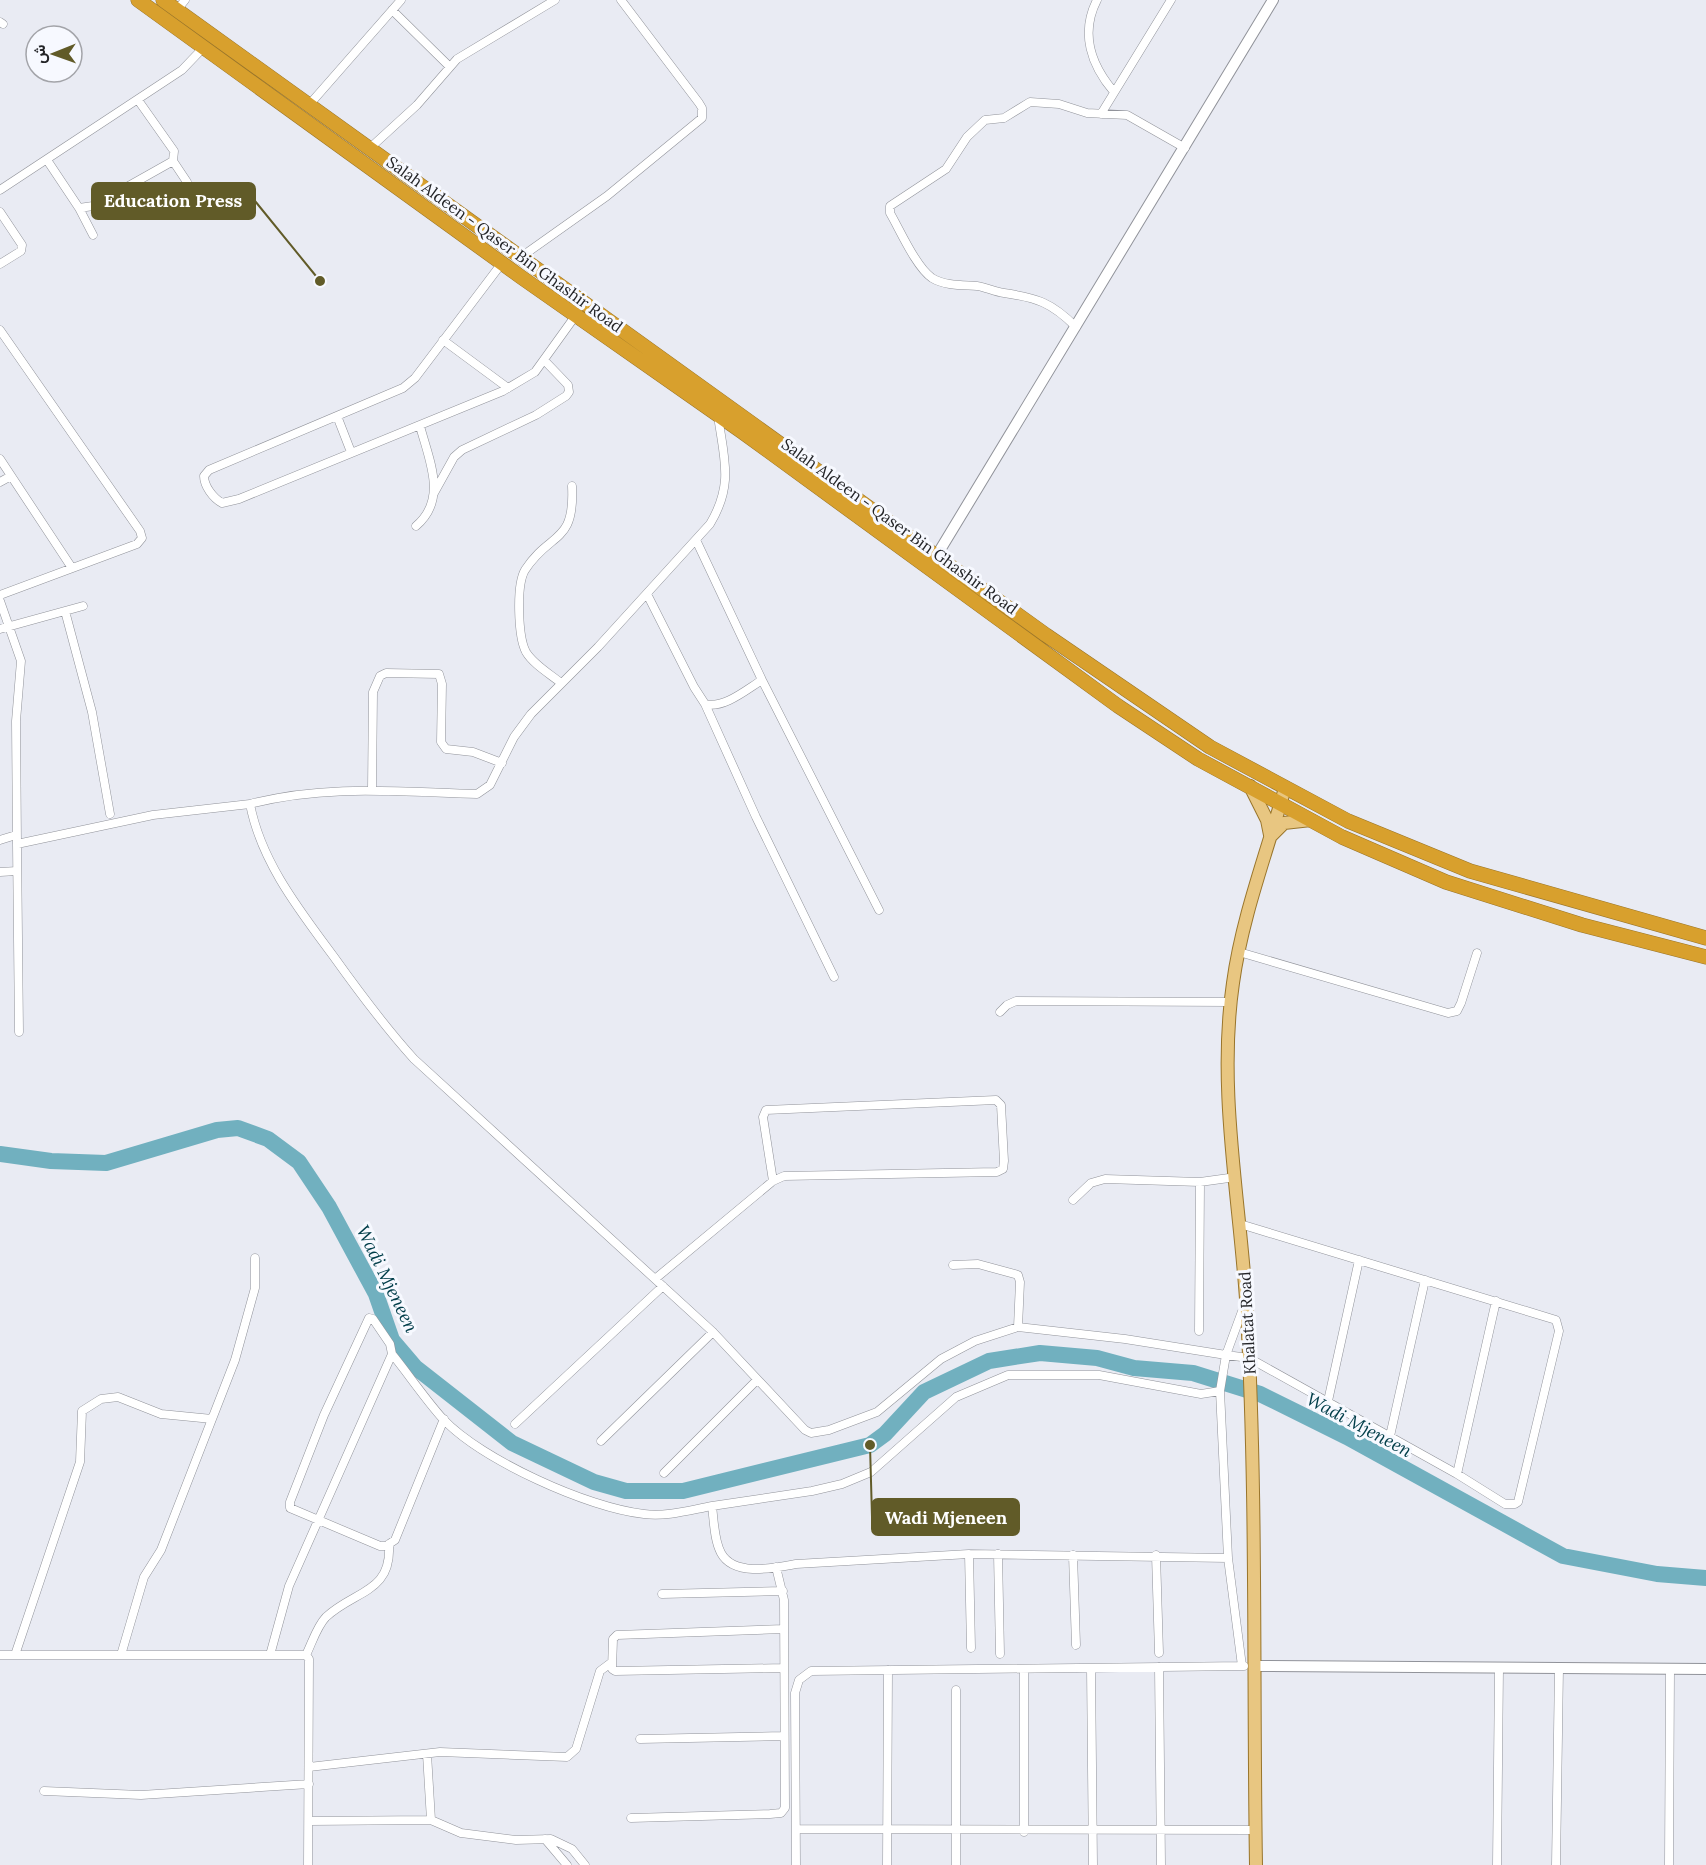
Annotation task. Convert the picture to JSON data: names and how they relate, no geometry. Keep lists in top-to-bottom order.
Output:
{
  "streets": {
    "highway": ["Salah Aldeen - Qaser Bin Ghashir Road"],
    "main road": ["Khalatat Road"]
  },
  "crossings": [
    ["Salah Aldeen - Qaser Bin Ghashir Road", "Khalatat Road"]
  ],
  "water": ["Wadi Mjeneen"],
  "places": ["Education Press", "Wadi Mjeneen"],
  "north": "left"
}
